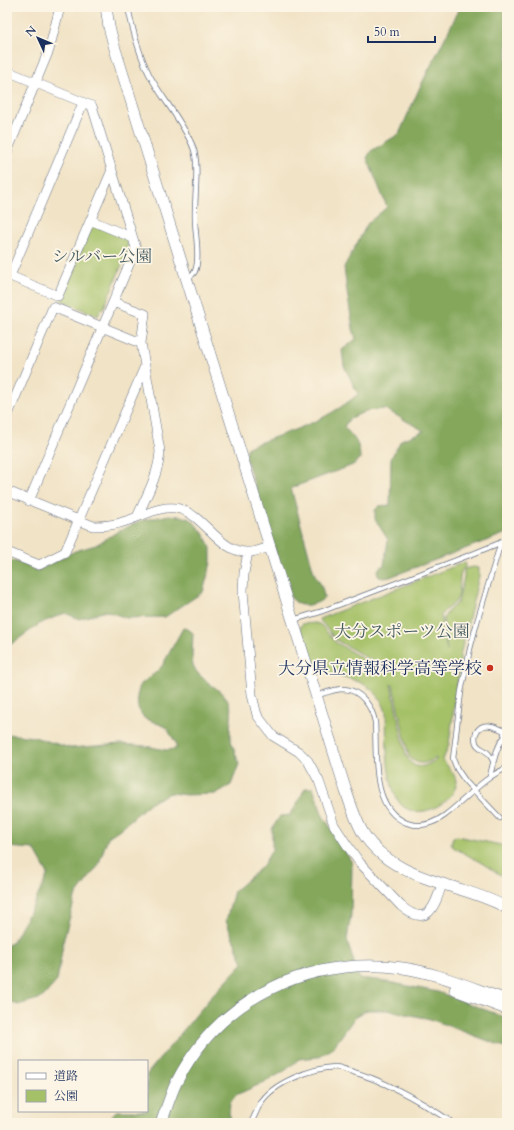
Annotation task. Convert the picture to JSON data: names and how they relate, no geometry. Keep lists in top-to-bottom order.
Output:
{
  "parks": ["シルバー公園", "大分スポーツ公園"],
  "places": ["大分県立情報科学高等学校"],
  "legend": ["道路", "公園"],
  "scale_bar": "50 m",
  "north": "top left"
}
